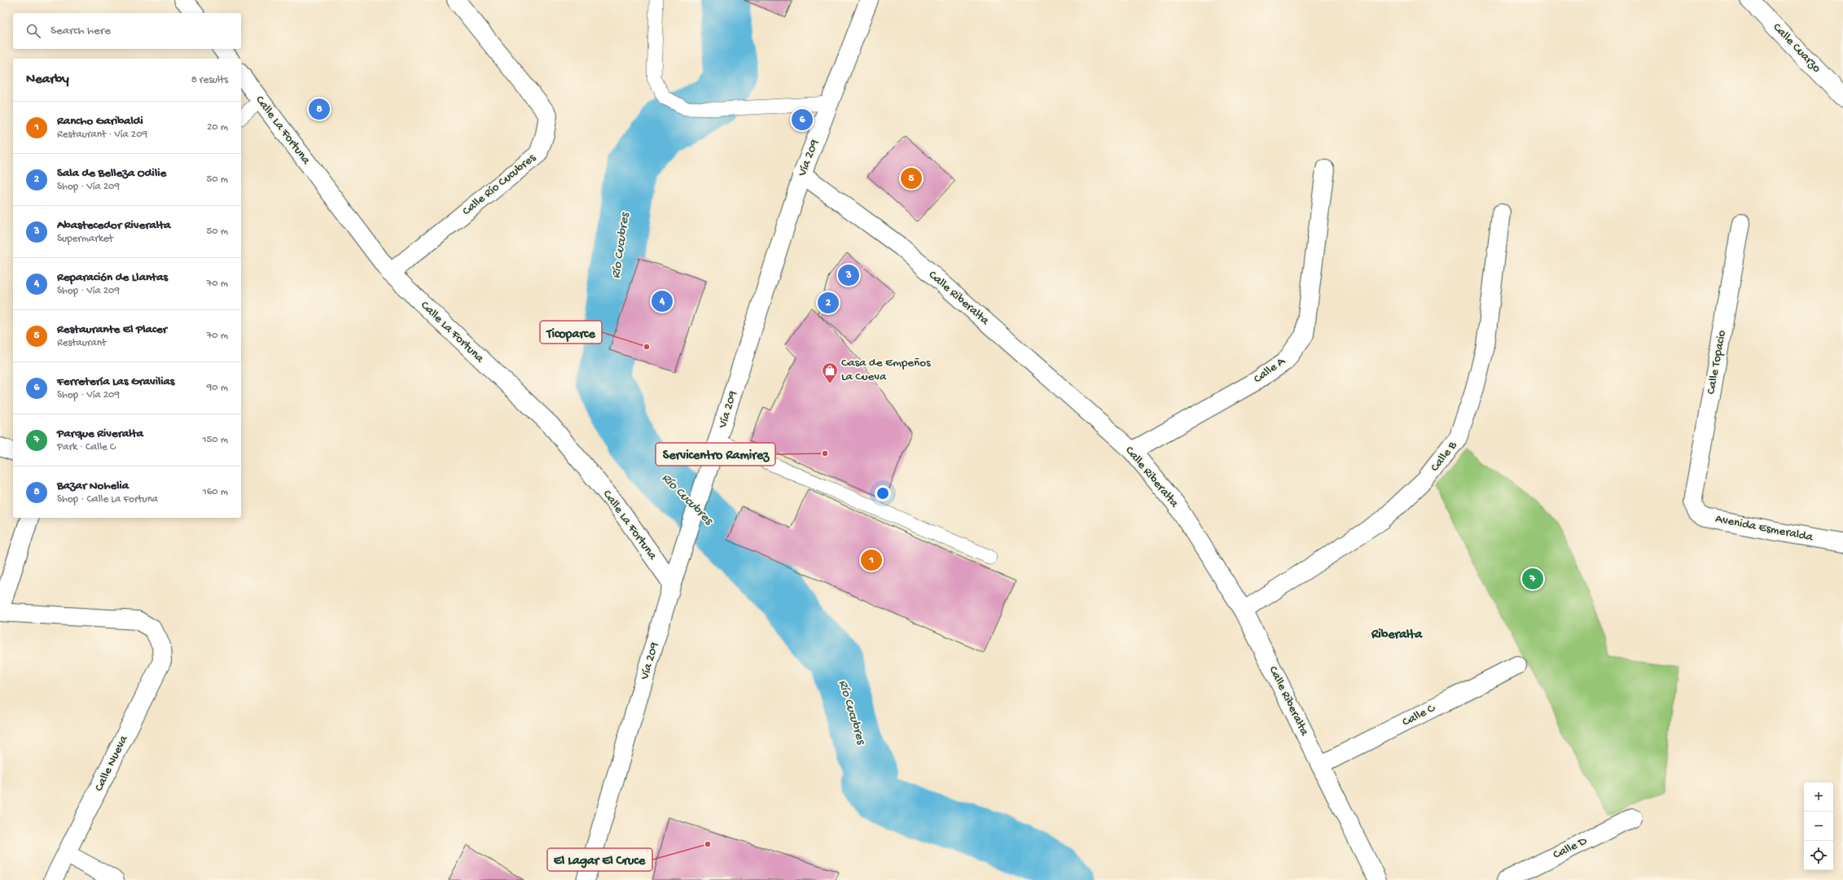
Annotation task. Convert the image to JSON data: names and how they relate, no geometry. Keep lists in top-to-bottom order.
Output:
{
  "streets": {
    "street": [
      "Calle Cuarzo",
      "Calle La Fortuna",
      "Vía 209",
      "Calle Río Cucubres",
      "Calle Riberalta",
      "Calle Topacio",
      "Calle A",
      "Calle B",
      "Avenida Esmeralda",
      "Calle C",
      "Calle Nueva",
      "Calle D"
    ]
  },
  "crossings": [
    ["Calle La Fortuna", "Vía 209"],
    ["Calle La Fortuna", "Calle Río Cucubres"],
    ["Vía 209", "Calle Riberalta"],
    ["Calle Riberalta", "Calle A"],
    ["Calle Riberalta", "Calle B"],
    ["Calle Riberalta", "Calle C"],
    ["Calle Topacio", "Avenida Esmeralda"]
  ],
  "districts": ["Riberalta"],
  "water": ["Río Cucubres"],
  "places": {
    "other": ["Ticoparce", "Servicentro Ramirez", "El Lagar El Cruce"],
    "shop": ["Casa de Empeños La Cueva"]
  },
  "page": {
    "search": "Search here",
    "heading": ["Nearby", "8 results"],
    "pins": [
      "8",
      "6",
      "5",
      "3",
      "4",
      "2",
      "1",
      "7"
    ],
    "list": [
      {
        "mark": "1",
        "name": "Rancho Garibaldi",
        "note": "Restaurant · Vía 209",
        "value": "20 m"
      },
      {
        "mark": "2",
        "name": "Sala de Belleza Odilie",
        "note": "Shop · Vía 209",
        "value": "50 m"
      },
      {
        "mark": "3",
        "name": "Abastecedor Riveralta",
        "note": "Supermarket",
        "value": "50 m"
      },
      {
        "mark": "4",
        "name": "Reparación de Llantas",
        "note": "Shop · Vía 209",
        "value": "70 m"
      },
      {
        "mark": "5",
        "name": "Restaurante El Placer",
        "note": "Restaurant",
        "value": "70 m"
      },
      {
        "mark": "6",
        "name": "Ferretería Las Gravilias",
        "note": "Shop · Vía 209",
        "value": "90 m"
      },
      {
        "mark": "7",
        "name": "Parque Riveralta",
        "note": "Park · Calle C",
        "value": "150 m"
      },
      {
        "mark": "8",
        "name": "Bazar Nohelia",
        "note": "Shop · Calle La Fortuna",
        "value": "160 m"
      }
    ],
    "map_buttons": ["+", "−"]
  }
}
